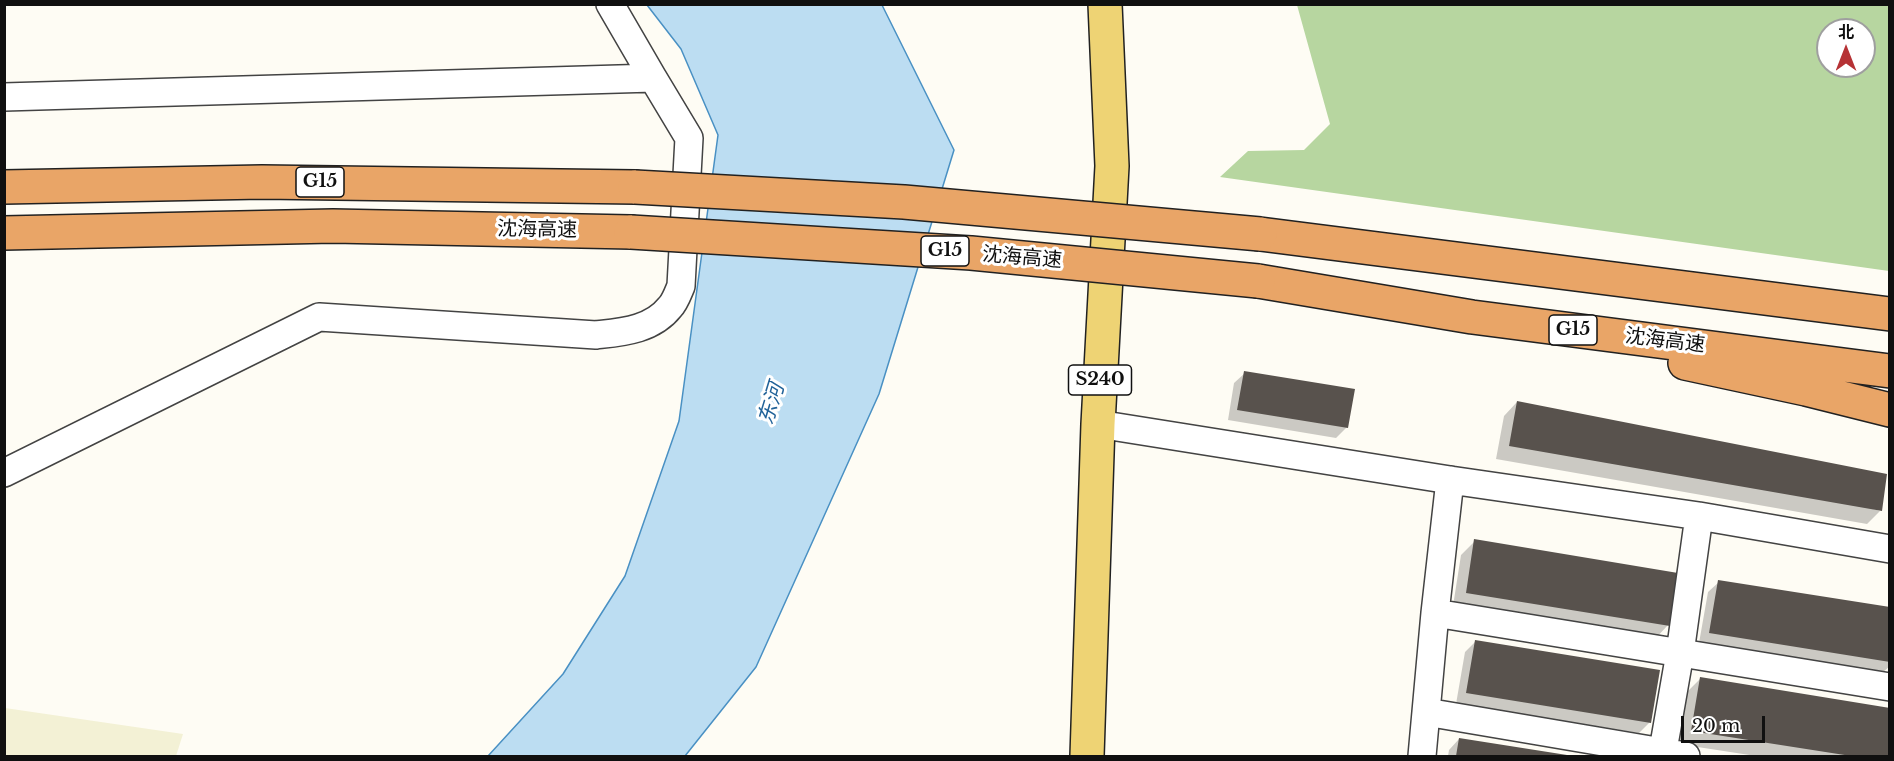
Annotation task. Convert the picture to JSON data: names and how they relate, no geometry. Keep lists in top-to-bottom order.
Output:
{
  "streets": {
    "highway": ["G15", "沈海高速"],
    "main road": ["S240"]
  },
  "water": ["东河"],
  "scale_bar": "20 m",
  "north": "top"
}
